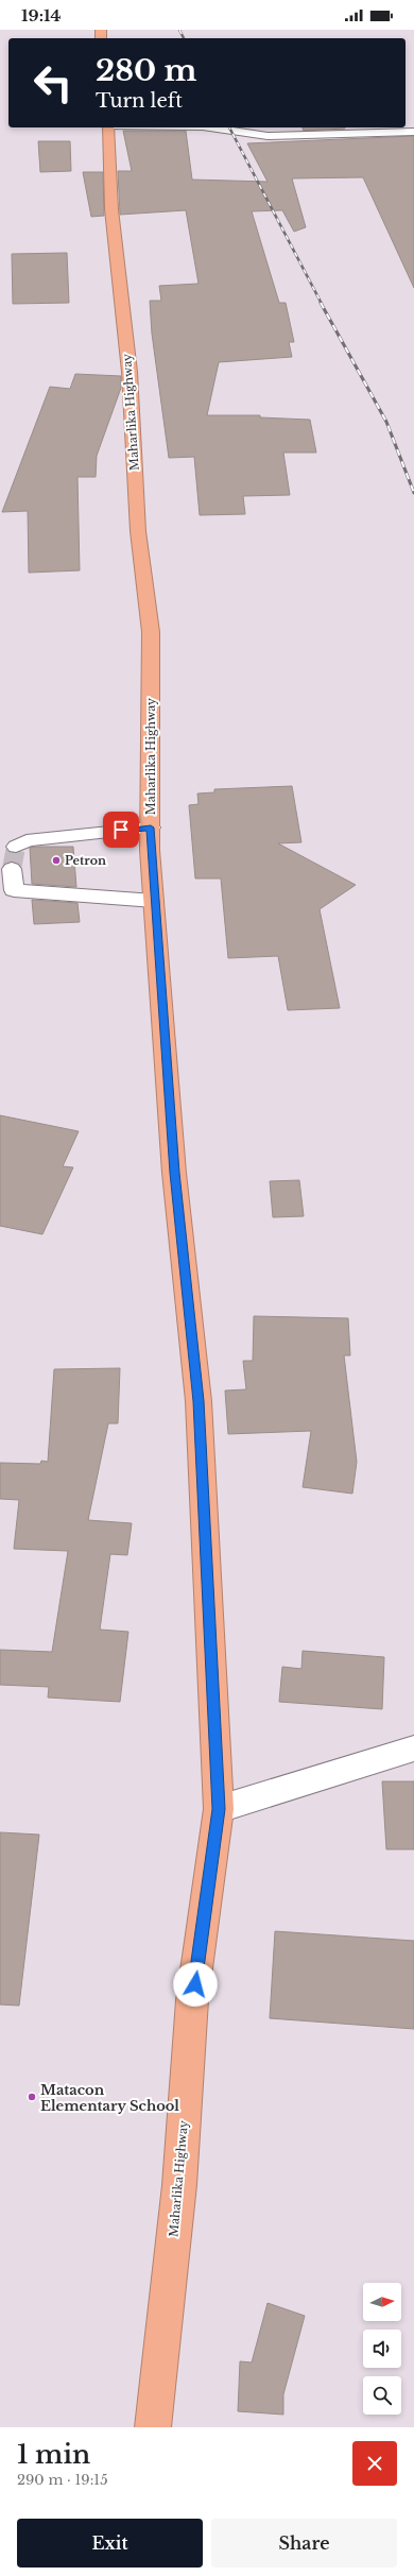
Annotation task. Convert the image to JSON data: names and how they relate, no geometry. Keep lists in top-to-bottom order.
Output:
{
  "streets": {
    "highway": ["Maharlika Highway"]
  },
  "places": ["Petron", "Matacon Elementary School"],
  "north": "right",
  "page": {
    "status": "19:14",
    "turn": ["280 m", "Turn left"],
    "heading": ["1 min", "290 m · 19:15"],
    "buttons": ["Exit", "Share"]
  }
}
